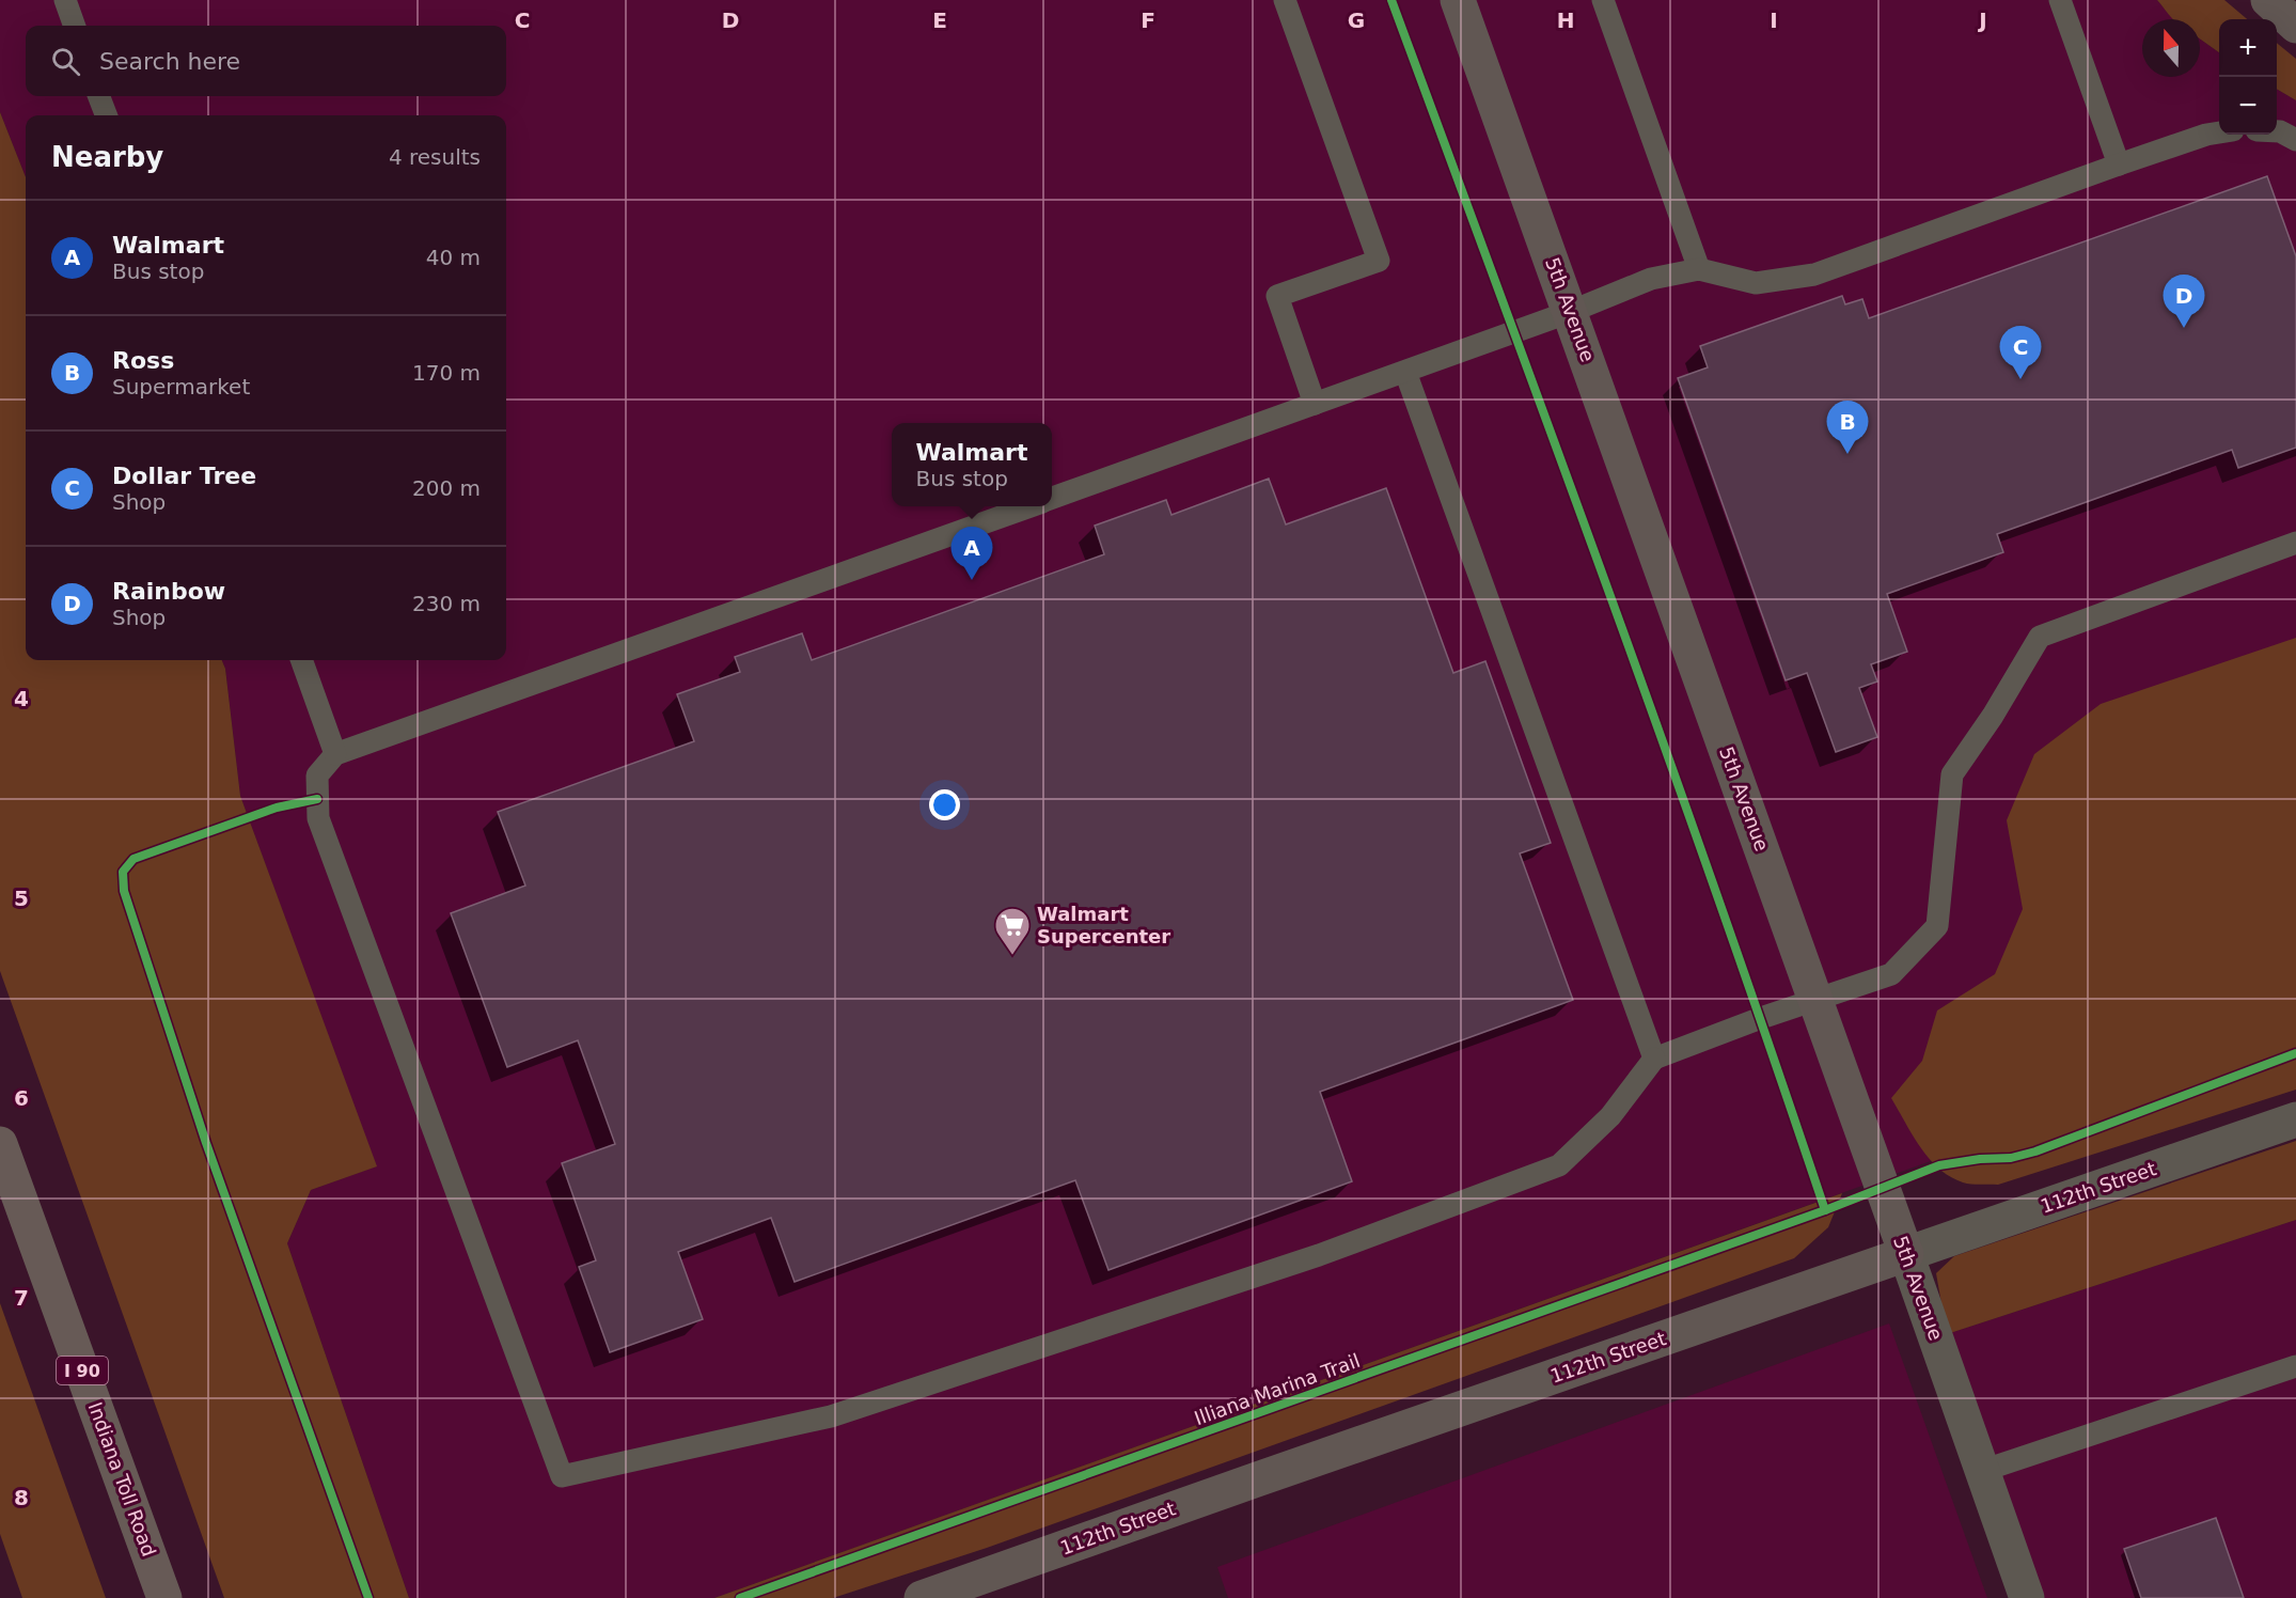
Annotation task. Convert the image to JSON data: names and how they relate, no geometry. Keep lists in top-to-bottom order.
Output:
{
  "streets": {
    "highway": ["I 90", "Indiana Toll Road"],
    "street": ["5th Avenue", "112th Street"],
    "cycle path": ["Illiana Marina Trail"]
  },
  "crossings": [
    ["5th Avenue", "112th Street"]
  ],
  "places": {
    "supermarket": ["Walmart Supercenter"]
  },
  "north": "top",
  "page": {
    "map_buttons": ["+", "−"],
    "search": "Search here",
    "heading": ["Nearby", "4 results"],
    "list": [
      {
        "mark": "A",
        "name": "Walmart",
        "note": "Bus stop",
        "value": "40 m"
      },
      {
        "mark": "B",
        "name": "Ross",
        "note": "Supermarket",
        "value": "170 m"
      },
      {
        "mark": "C",
        "name": "Dollar Tree",
        "note": "Shop",
        "value": "200 m"
      },
      {
        "mark": "D",
        "name": "Rainbow",
        "note": "Shop",
        "value": "230 m"
      }
    ],
    "pins": [
      "D",
      "C",
      "B",
      "A"
    ],
    "popup": ["Walmart", "Bus stop"]
  },
  "grid": {
    "columns": [
      "C",
      "D",
      "E",
      "F",
      "G",
      "H",
      "I",
      "J"
    ],
    "rows": [
      "4",
      "5",
      "6",
      "7",
      "8"
    ]
  }
}
